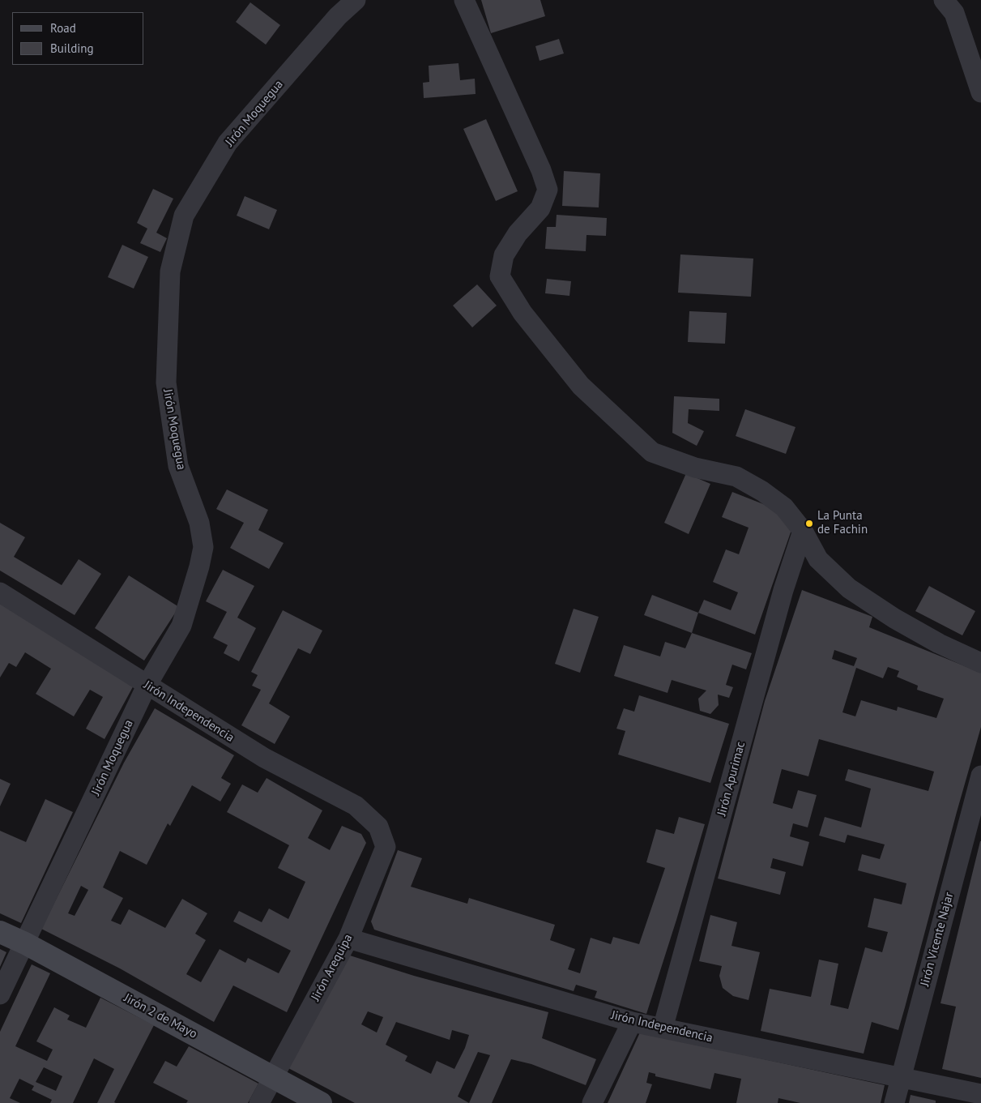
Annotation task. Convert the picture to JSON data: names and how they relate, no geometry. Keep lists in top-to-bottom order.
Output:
{
  "streets": {
    "main road": ["Jirón 2 de Mayo"],
    "street": [
      "Jirón Moquegua",
      "Jirón Independencia",
      "Jirón Apurimac",
      "Jirón Vicente Najar",
      "Jirón Arequipa"
    ]
  },
  "crossings": [
    ["Jirón Moquegua", "Jirón Independencia"],
    ["Jirón Moquegua", "Jirón 2 de Mayo"],
    ["Jirón Independencia", "Jirón Apurimac"],
    ["Jirón Independencia", "Jirón Vicente Najar"],
    ["Jirón Independencia", "Jirón Arequipa"],
    ["Jirón Arequipa", "Jirón 2 de Mayo"]
  ],
  "places": ["La Punta de Fachin"],
  "legend": ["Road", "Building"]
}
